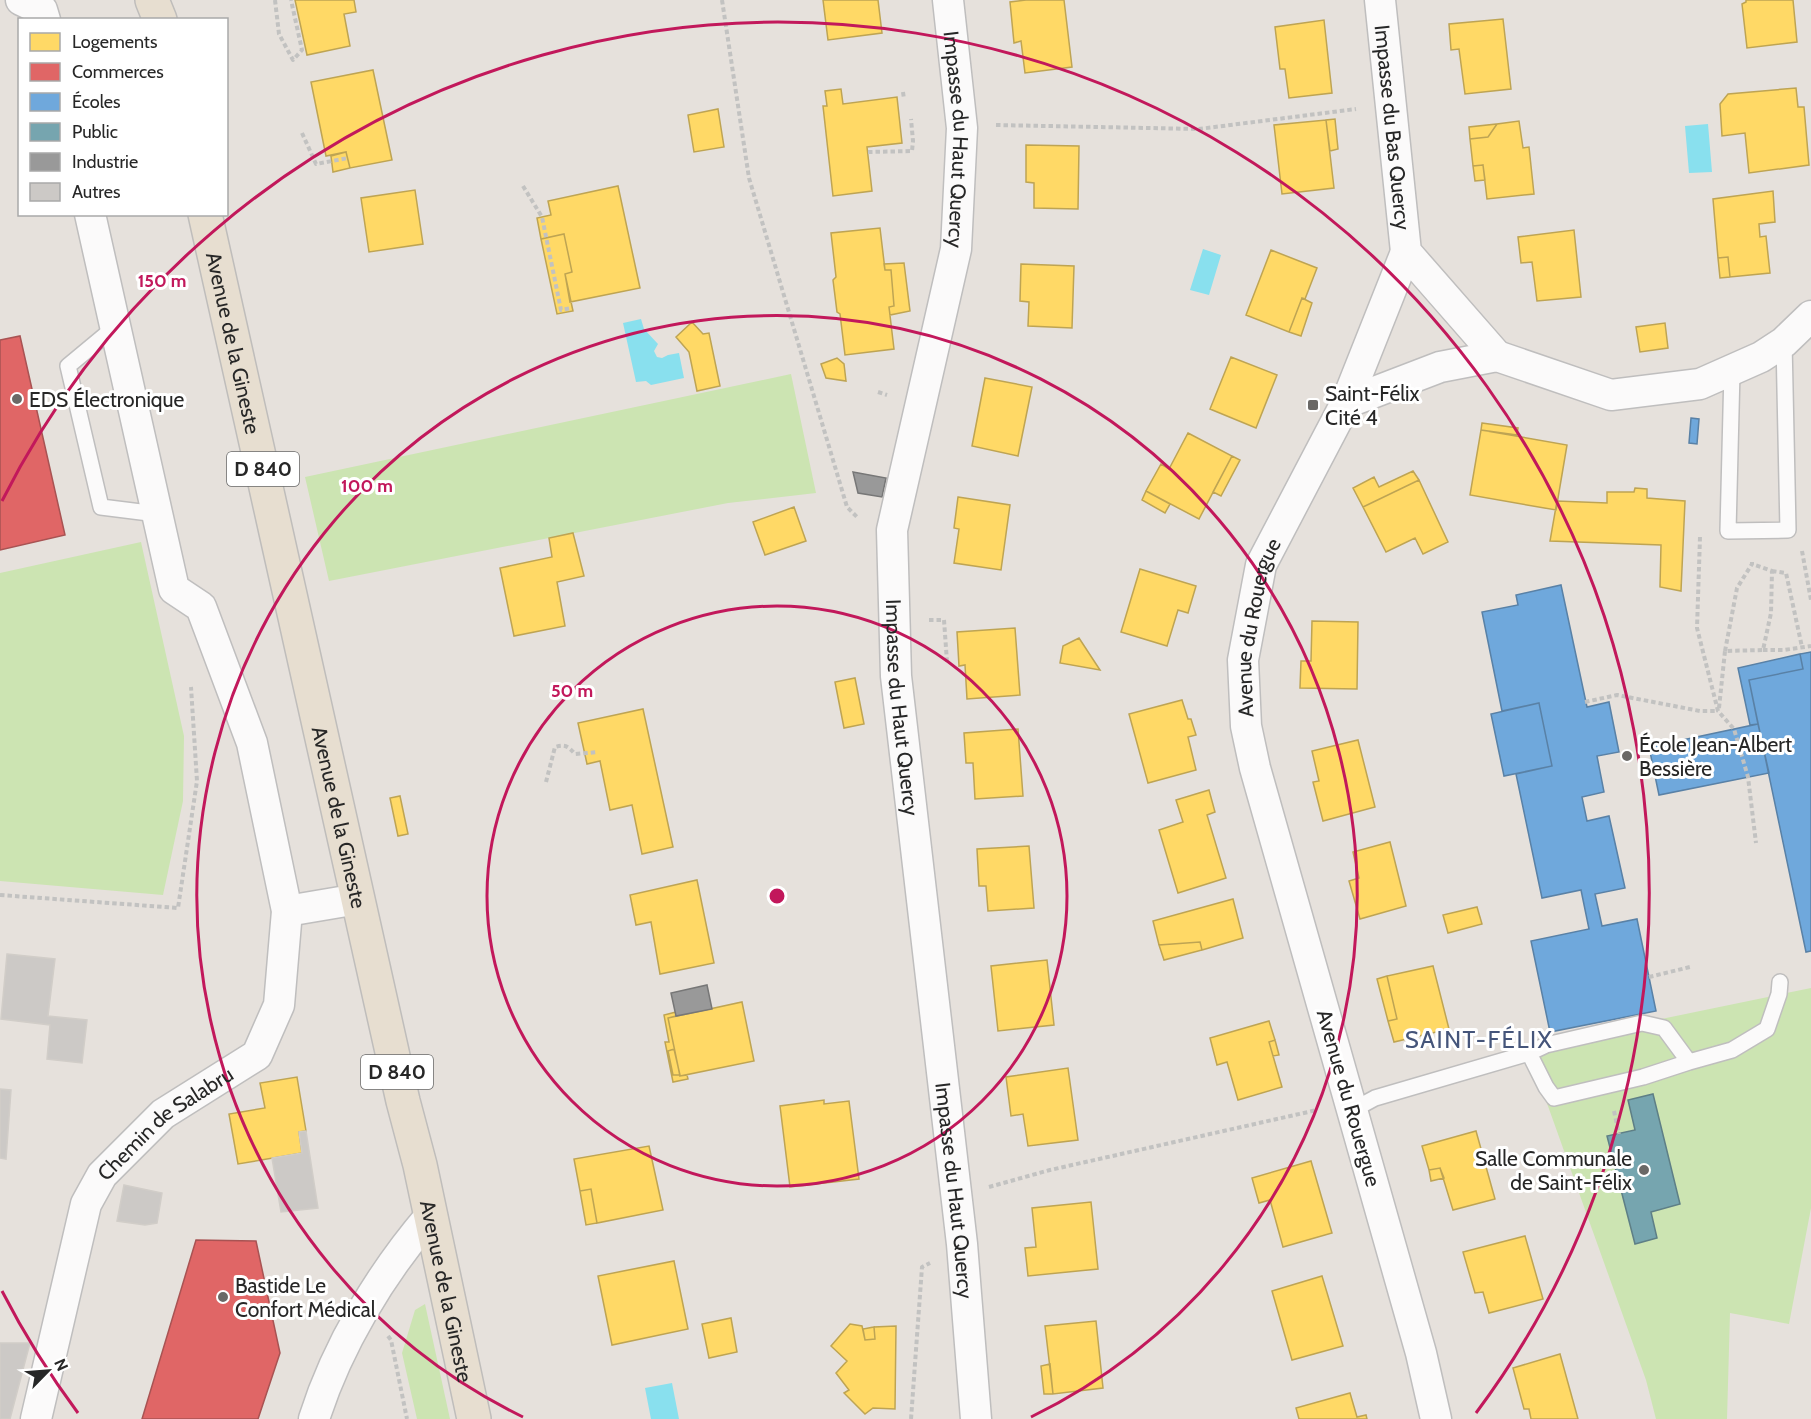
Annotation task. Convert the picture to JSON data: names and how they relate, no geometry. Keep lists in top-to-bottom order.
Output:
{
  "streets": {
    "main road": ["Avenue de la Gineste", "D 840"],
    "street": [
      "Impasse du Bas Quercy",
      "Impasse du Haut Quercy",
      "Avenue du Rouergue",
      "Chemin de Salabru"
    ]
  },
  "crossings": [
    ["Impasse du Bas Quercy", "Avenue du Rouergue"]
  ],
  "districts": ["SAINT-FÉLIX"],
  "places": {
    "other": [
      "EDS Électronique",
      "École Jean-Albert Bessière",
      "Salle Communale de Saint-Félix",
      "Bastide Le Confort Médical"
    ],
    "transit": ["Saint-Félix Cité 4"]
  },
  "legend": [
    "Logements",
    "Commerces",
    "Écoles",
    "Public",
    "Industrie",
    "Autres"
  ],
  "north": "top right",
  "rings": ["150 m", "100 m", "50 m"]
}
